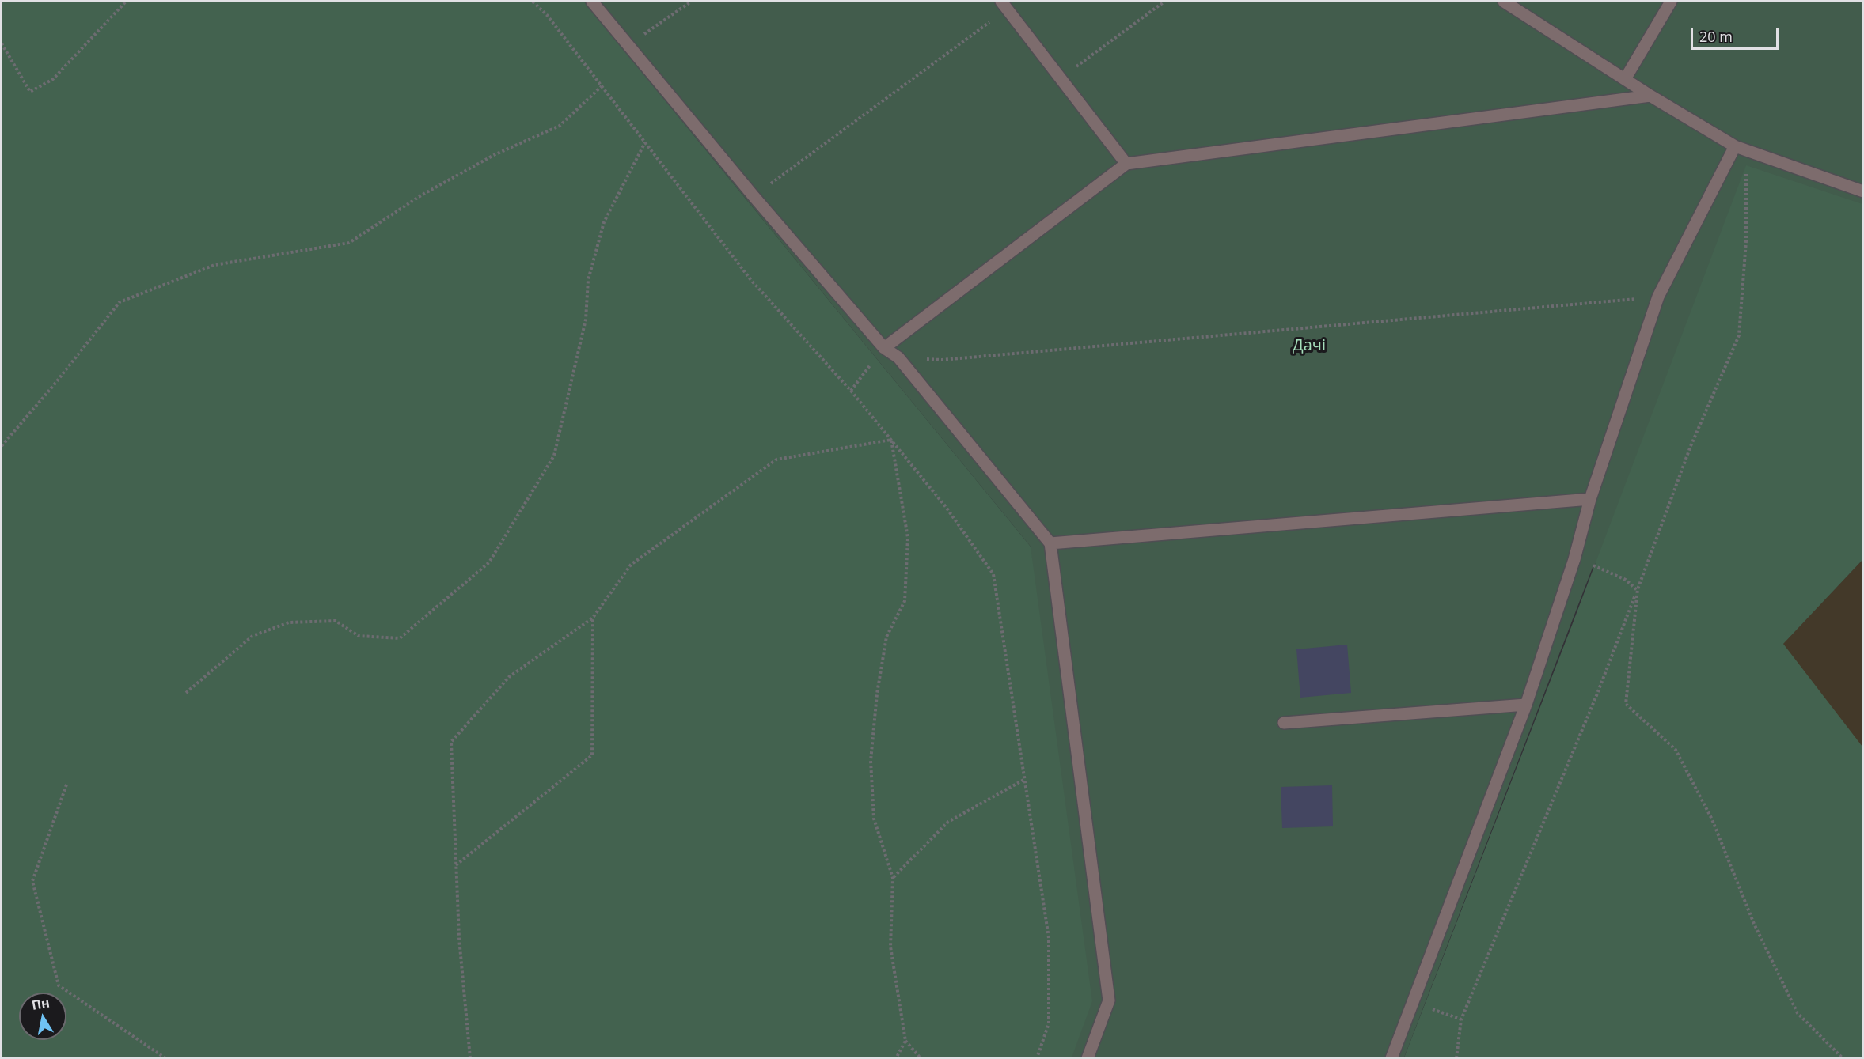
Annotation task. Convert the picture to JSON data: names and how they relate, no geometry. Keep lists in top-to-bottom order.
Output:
{
  "parks": ["Дачі"],
  "scale_bar": "20 m",
  "north": "top"
}
